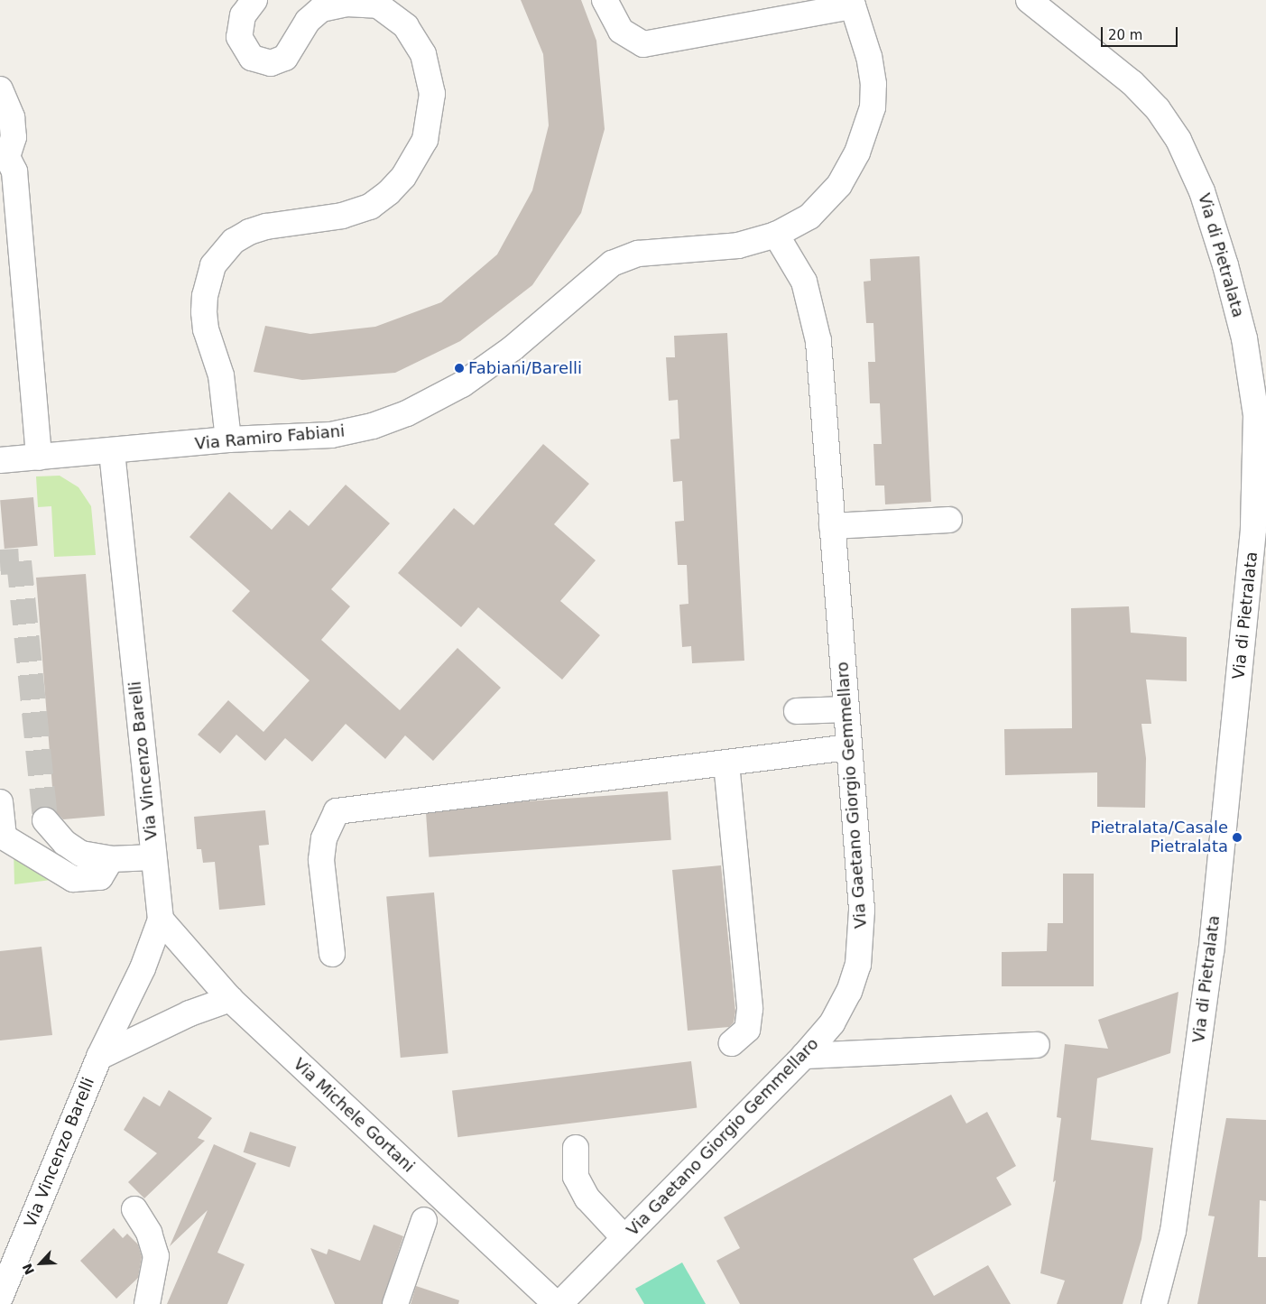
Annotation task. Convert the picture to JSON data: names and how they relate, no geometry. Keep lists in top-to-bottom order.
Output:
{
  "streets": {
    "street": [
      "Via di Pietralata",
      "Via Ramiro Fabiani",
      "Via Vincenzo Barelli",
      "Via Gaetano Giorgio Gemmellaro",
      "Via Michele Gortani"
    ]
  },
  "crossings": [
    ["Via Ramiro Fabiani", "Via Vincenzo Barelli"],
    ["Via Ramiro Fabiani", "Via Gaetano Giorgio Gemmellaro"],
    ["Via Vincenzo Barelli", "Via Michele Gortani"]
  ],
  "places": ["Fabiani/Barelli", "Pietralata/Casale Pietralata"],
  "scale_bar": "20 m",
  "north": "bottom left"
}
